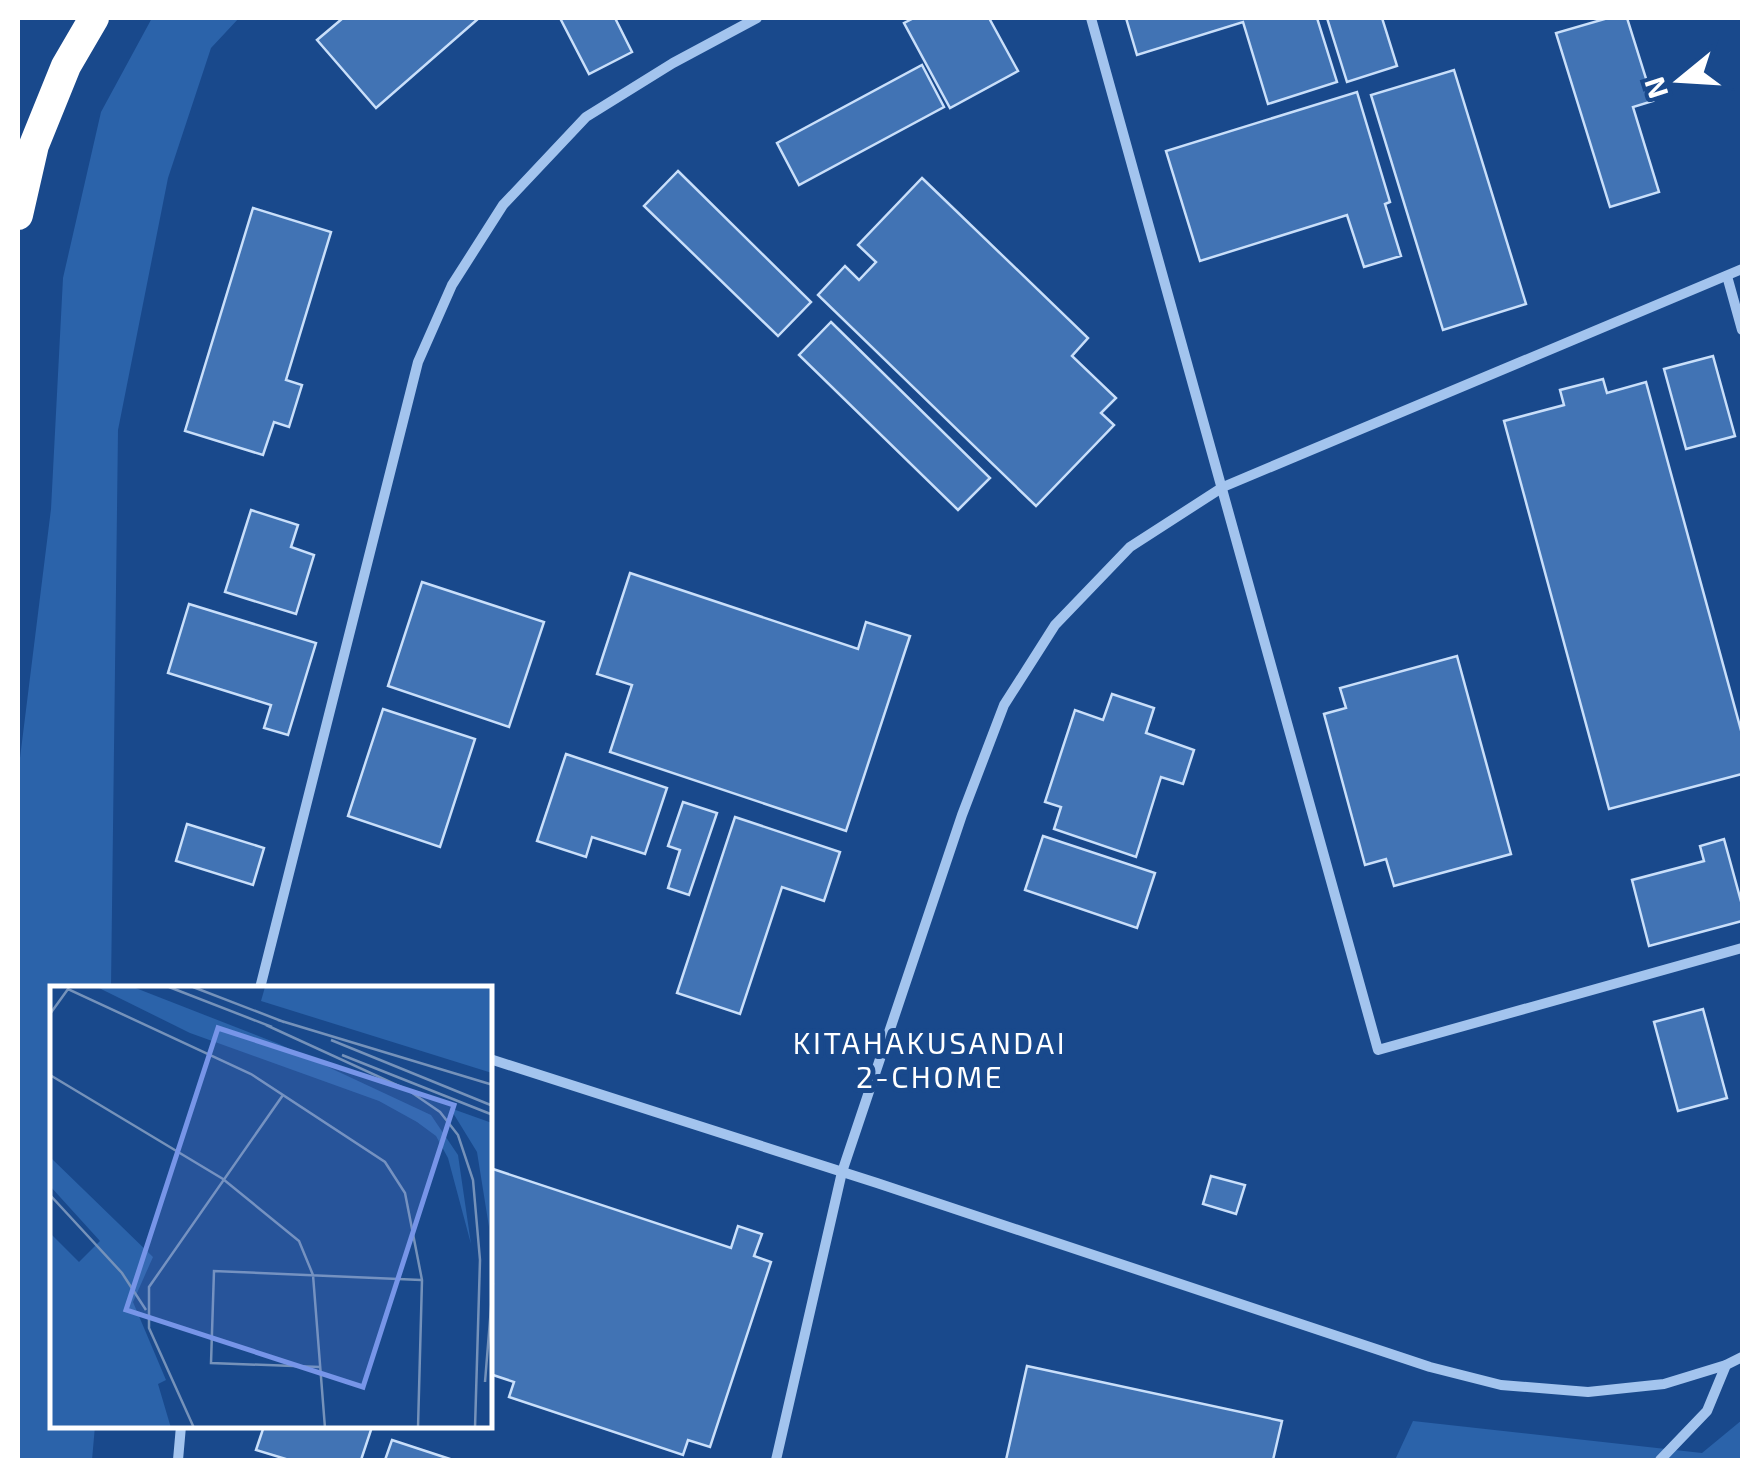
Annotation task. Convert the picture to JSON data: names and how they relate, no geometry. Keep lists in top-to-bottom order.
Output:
{
  "districts": ["KITAHAKUSANDAI 2-CHOME"],
  "north": "left"
}
